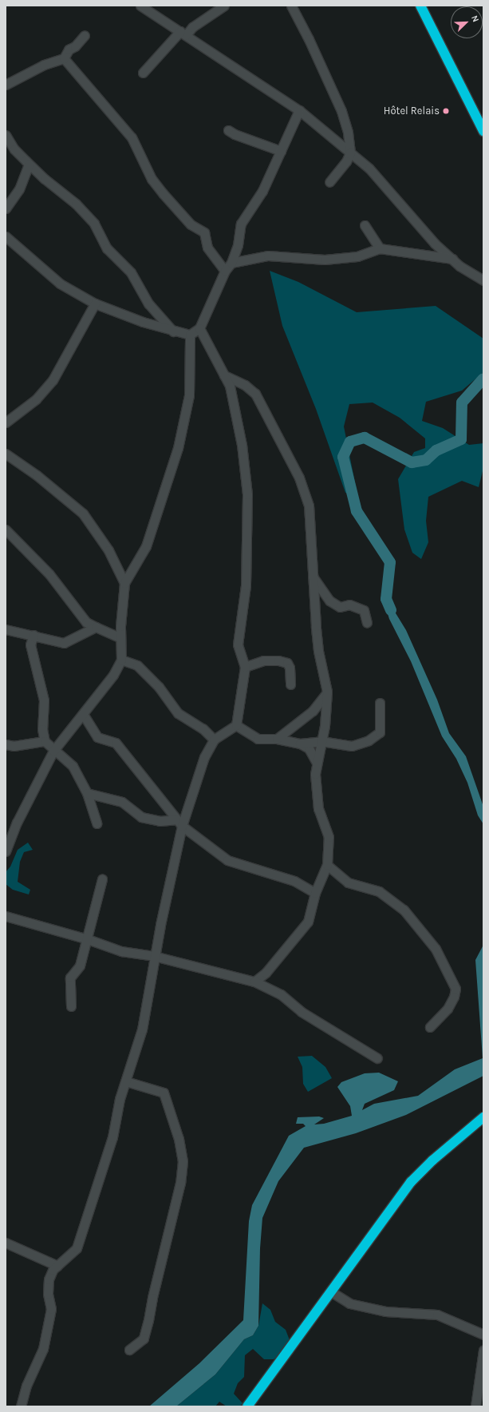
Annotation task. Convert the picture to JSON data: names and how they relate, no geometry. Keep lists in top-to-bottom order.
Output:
{
  "places": ["Hôtel Relais"],
  "north": "top right"
}
